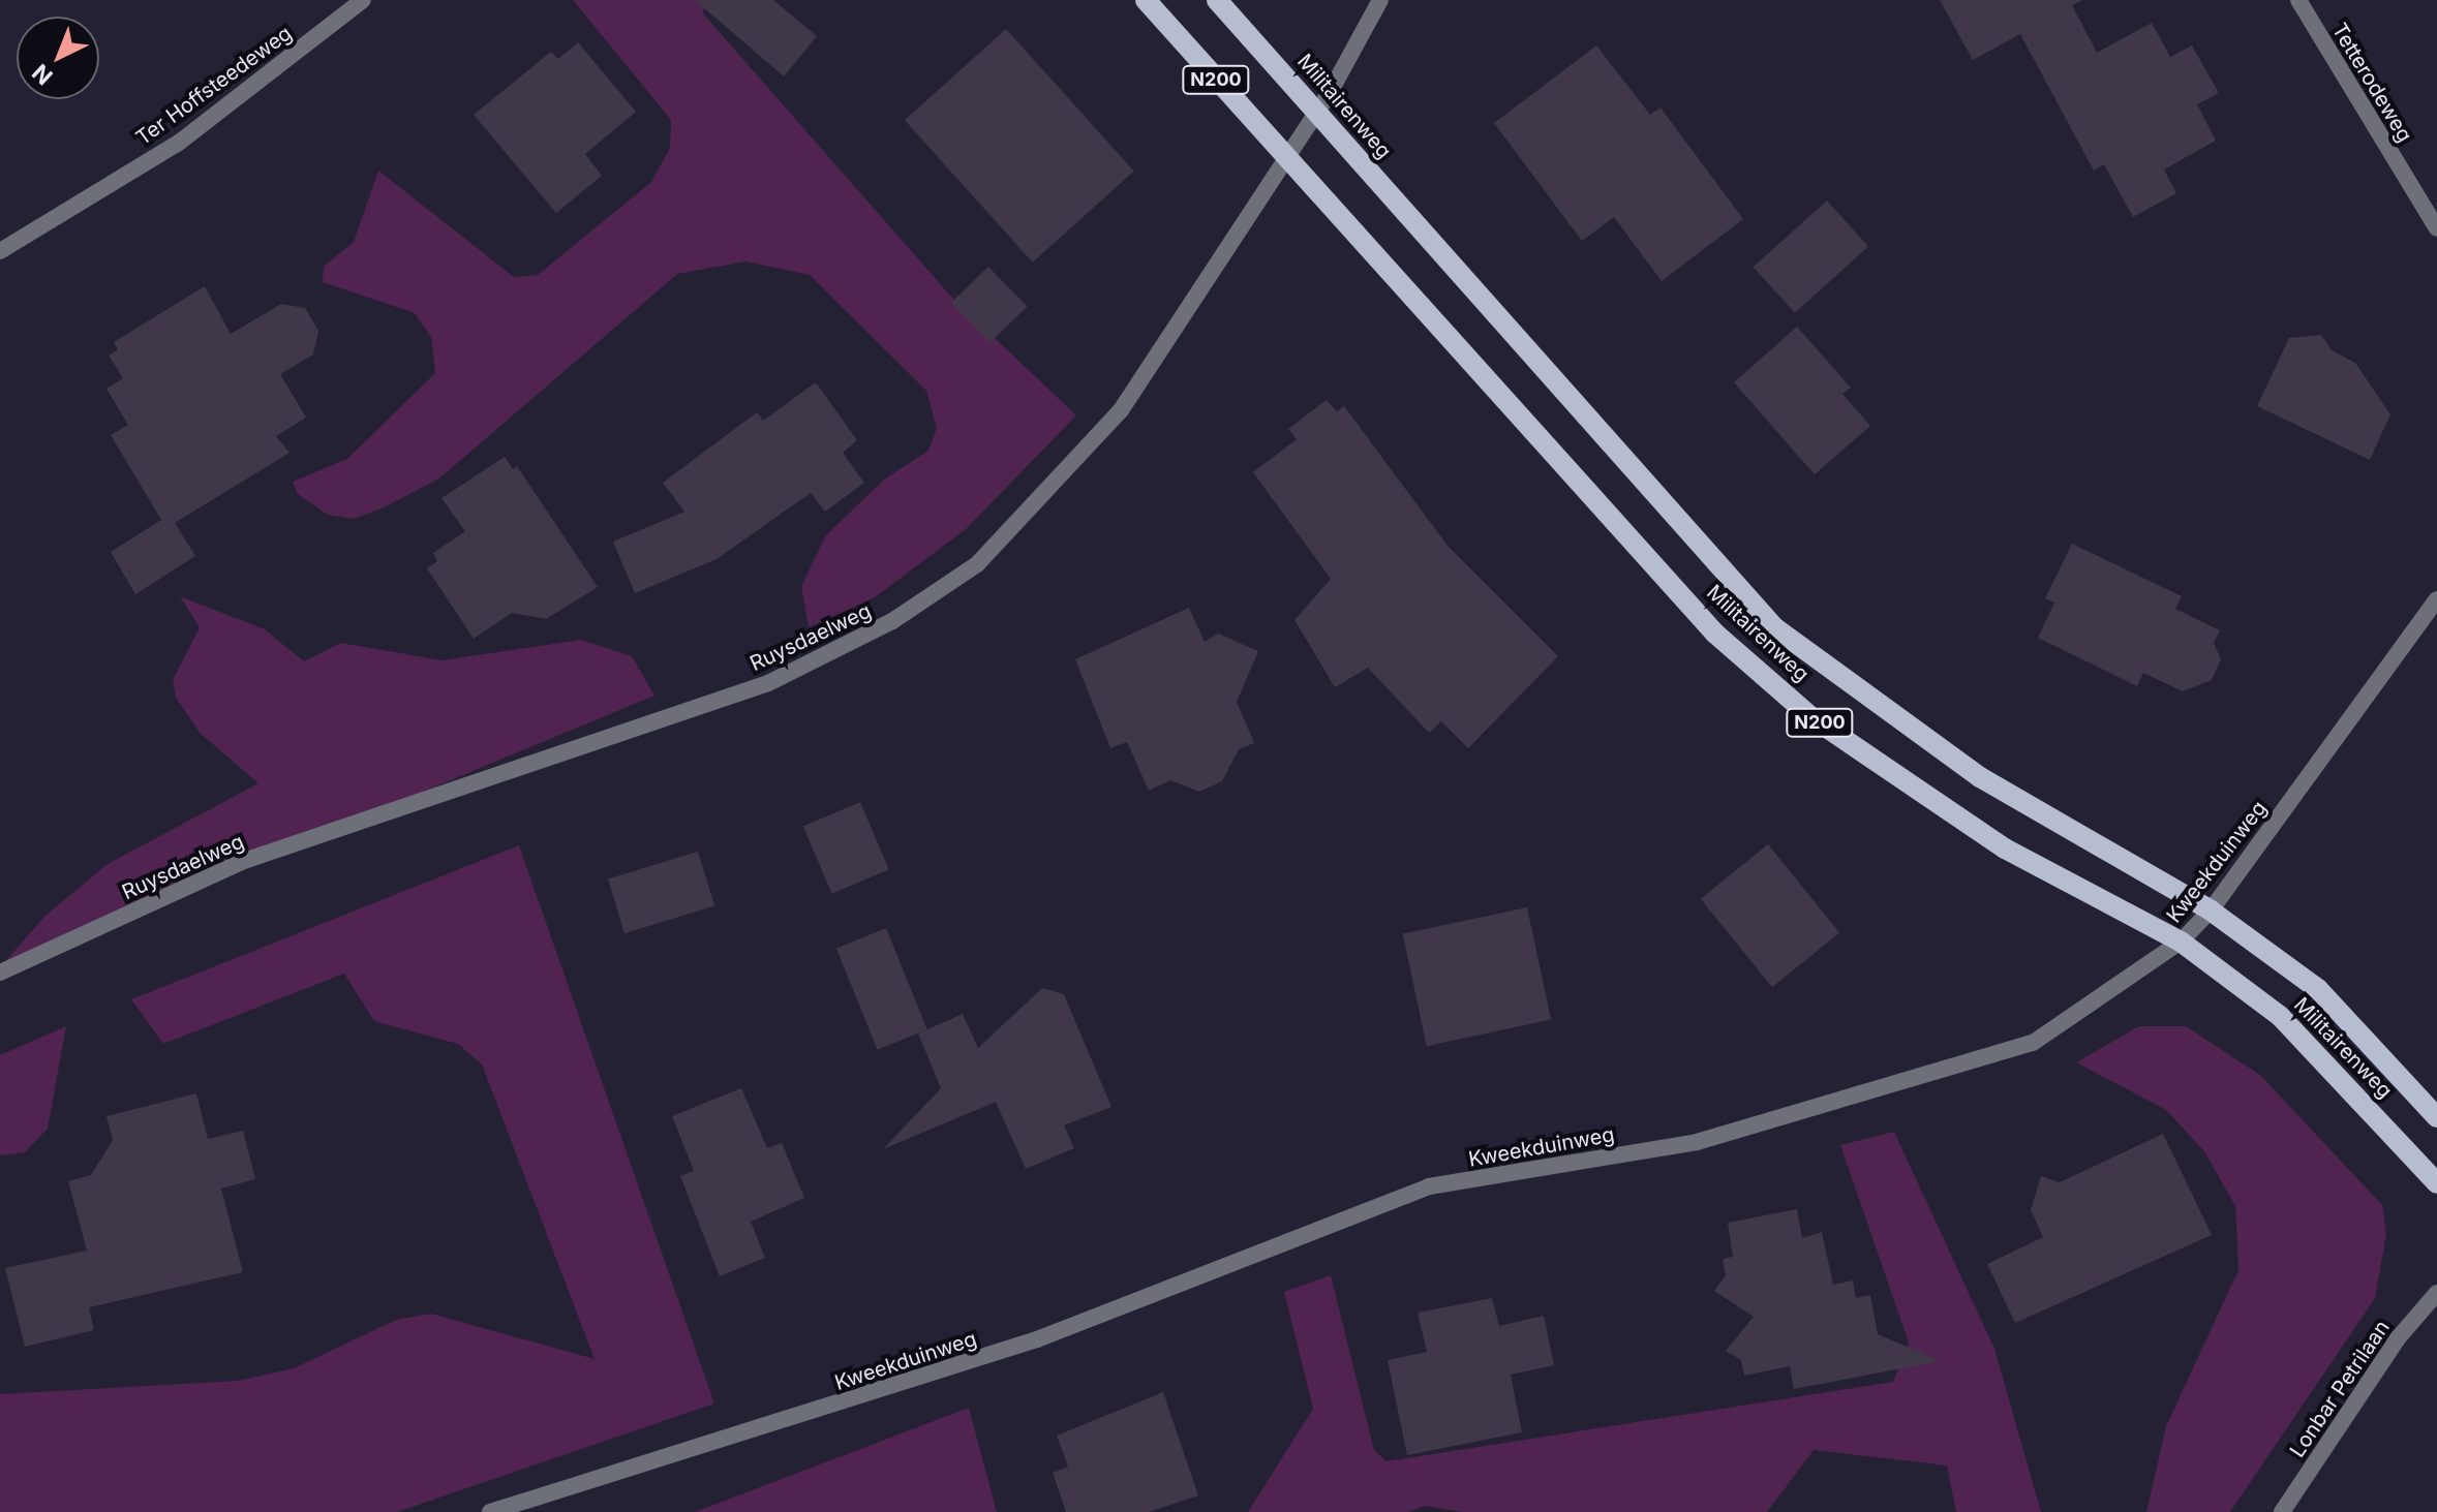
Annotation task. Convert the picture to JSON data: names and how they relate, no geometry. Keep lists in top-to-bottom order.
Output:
{
  "streets": {
    "main road": ["N200", "Militairenweg"],
    "street": [
      "Tetterodeweg",
      "Ter Hoffsteedeweg",
      "Ruysdaelweg",
      "Kweekduinweg",
      "Lonbar Petrilaan"
    ]
  },
  "crossings": [
    ["Militairenweg", "Ruysdaelweg"],
    ["Militairenweg", "Kweekduinweg"]
  ],
  "north": "bottom left"
}
